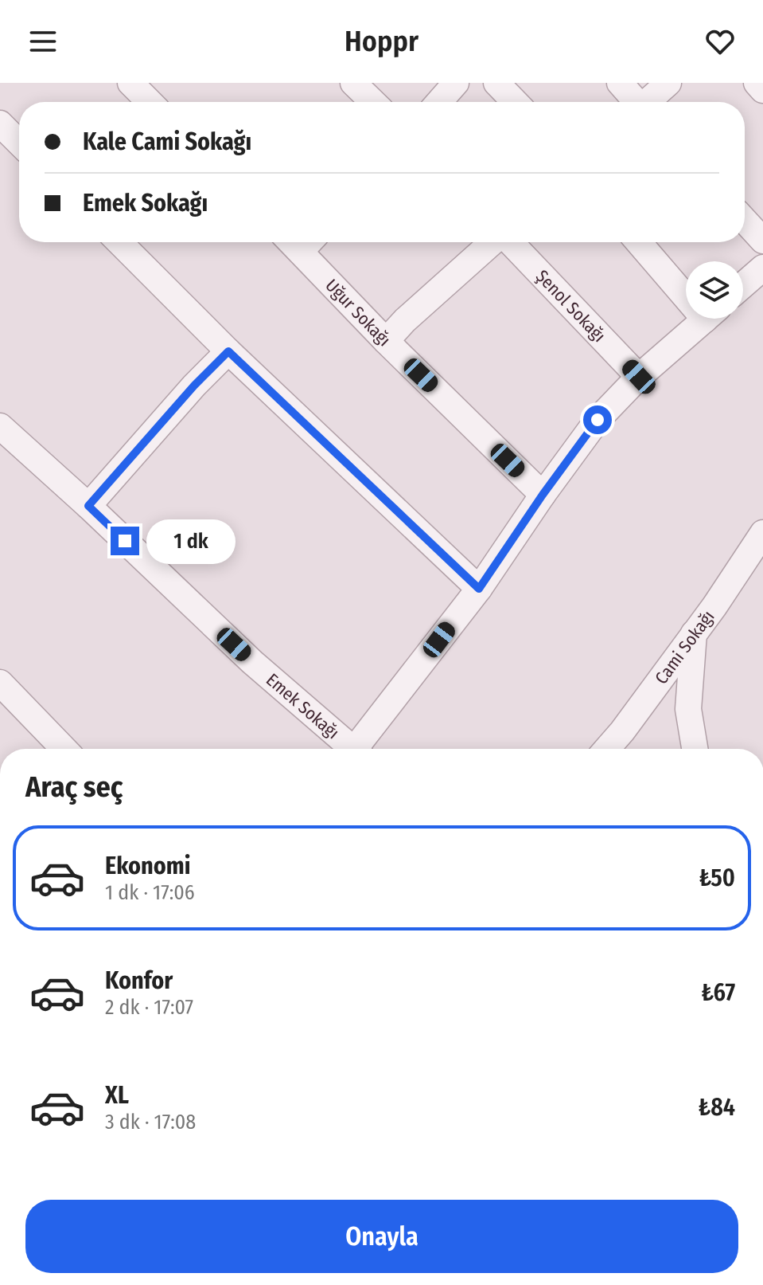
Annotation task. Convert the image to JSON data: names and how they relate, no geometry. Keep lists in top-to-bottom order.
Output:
{
  "streets": {
    "street": [
      "Şenol Sokağı",
      "Uğur Sokağı",
      "Cami Sokağı",
      "Emek Sokağı"
    ]
  },
  "page": {
    "header": "Hoppr",
    "banner": ["Kale Cami Sokağı", "Emek Sokağı"],
    "bubble": "1 dk",
    "heading": "Araç seç",
    "list": [
      {
        "name": "Ekonomi",
        "note": "1 dk · 17:06",
        "value": "₺50"
      },
      {
        "name": "Konfor",
        "note": "2 dk · 17:07",
        "value": "₺67"
      },
      {
        "name": "XL",
        "note": "3 dk · 17:08",
        "value": "₺84"
      }
    ],
    "buttons": "Onayla"
  }
}
